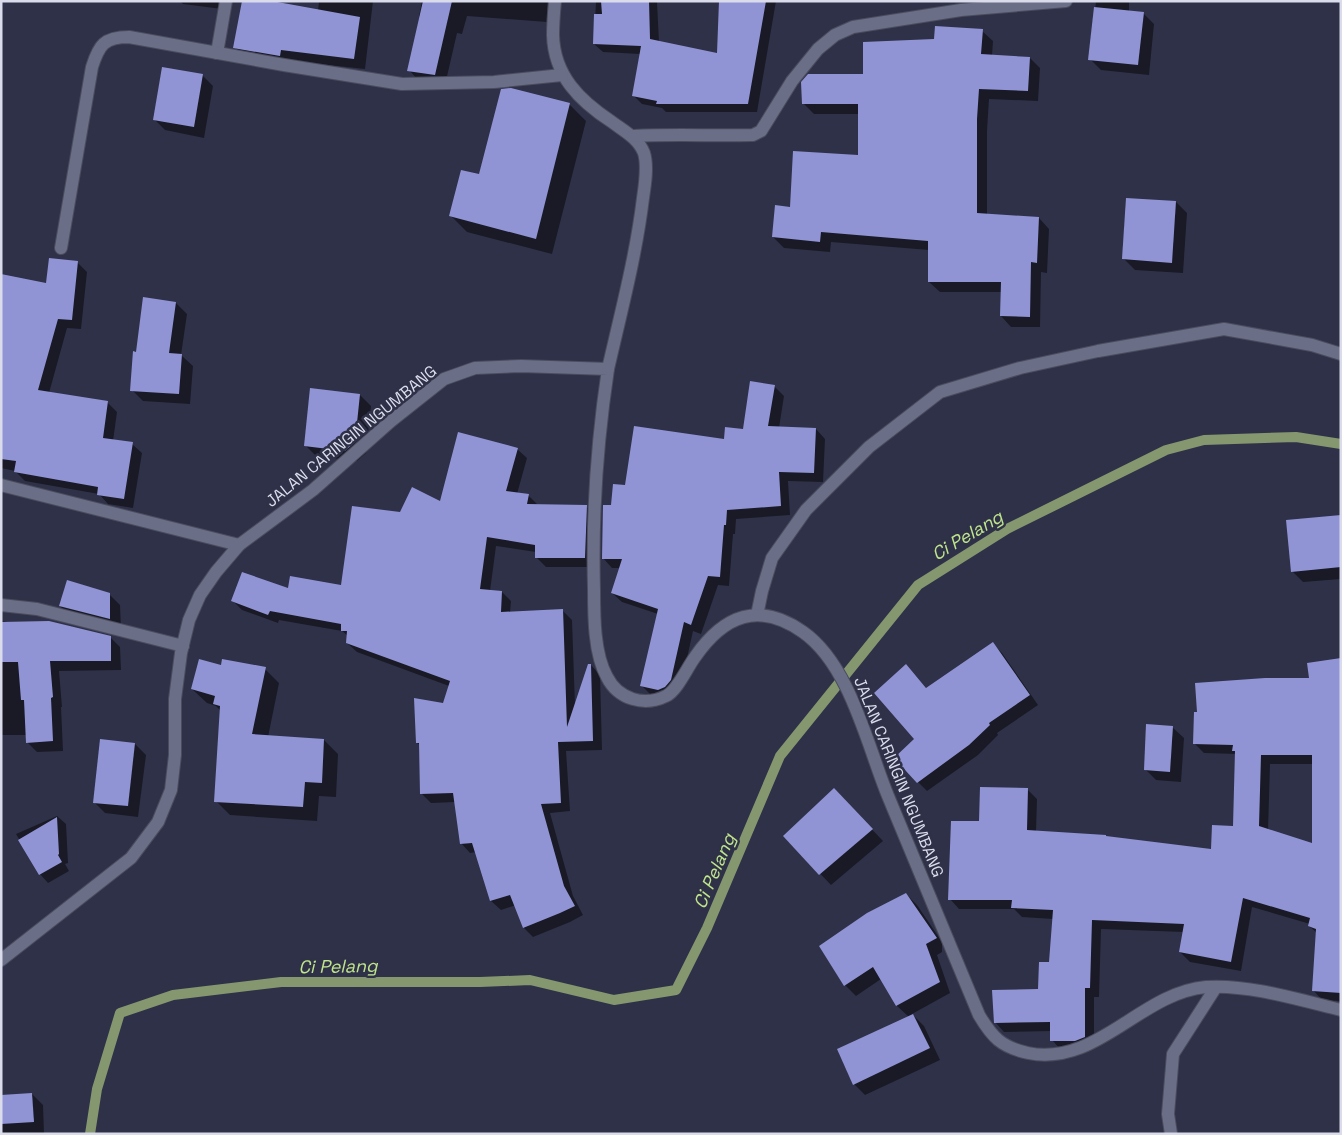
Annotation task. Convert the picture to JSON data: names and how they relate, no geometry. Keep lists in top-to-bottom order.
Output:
{
  "streets": {
    "street": ["JALAN CARINGIN NGUMBANG"]
  },
  "water": ["Ci Pelang"]
}
